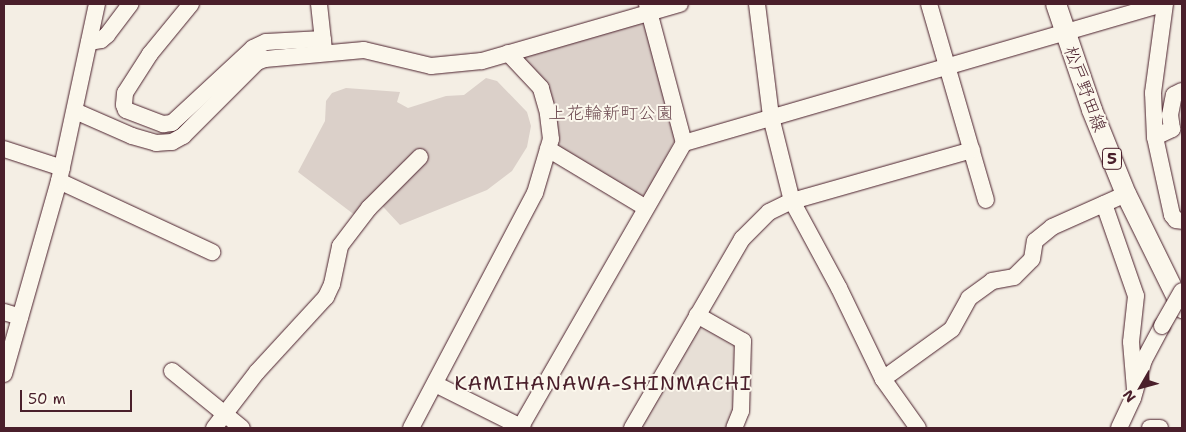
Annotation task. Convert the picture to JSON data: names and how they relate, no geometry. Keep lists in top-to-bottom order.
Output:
{
  "streets": {
    "main road": ["松戸野田線", "5"]
  },
  "districts": ["KAMIHANAWA-SHINMACHI"],
  "parks": ["上花輪新町公園"],
  "scale_bar": "50 m",
  "north": "bottom left"
}
